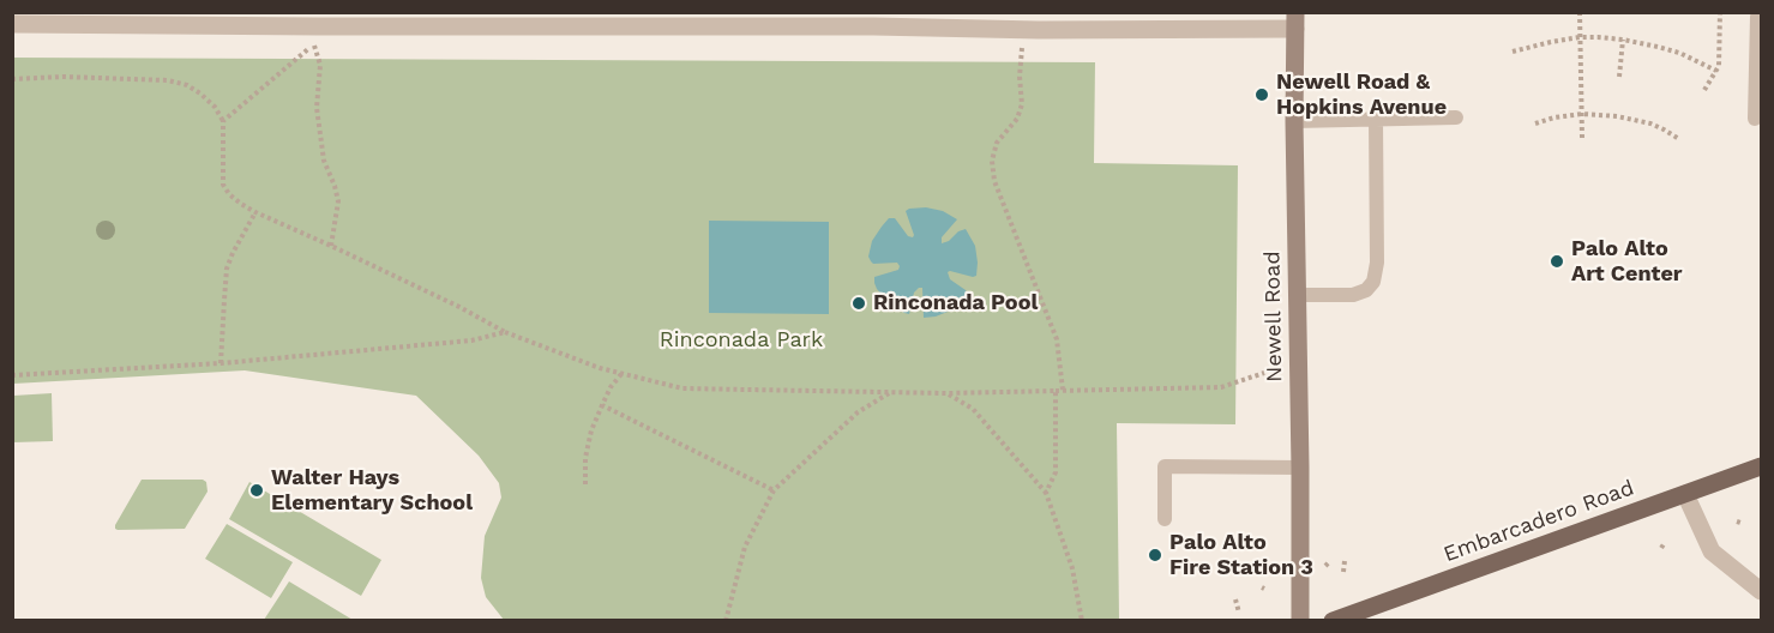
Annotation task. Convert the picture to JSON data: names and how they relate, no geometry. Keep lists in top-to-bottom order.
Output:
{
  "streets": {
    "main road": ["Embarcadero Road"],
    "street": ["Newell Road"]
  },
  "parks": ["Rinconada Park"],
  "places": [
    "Newell Road & Hopkins Avenue",
    "Palo Alto Art Center",
    "Rinconada Pool",
    "Walter Hays Elementary School",
    "Palo Alto Fire Station 3"
  ]
}
